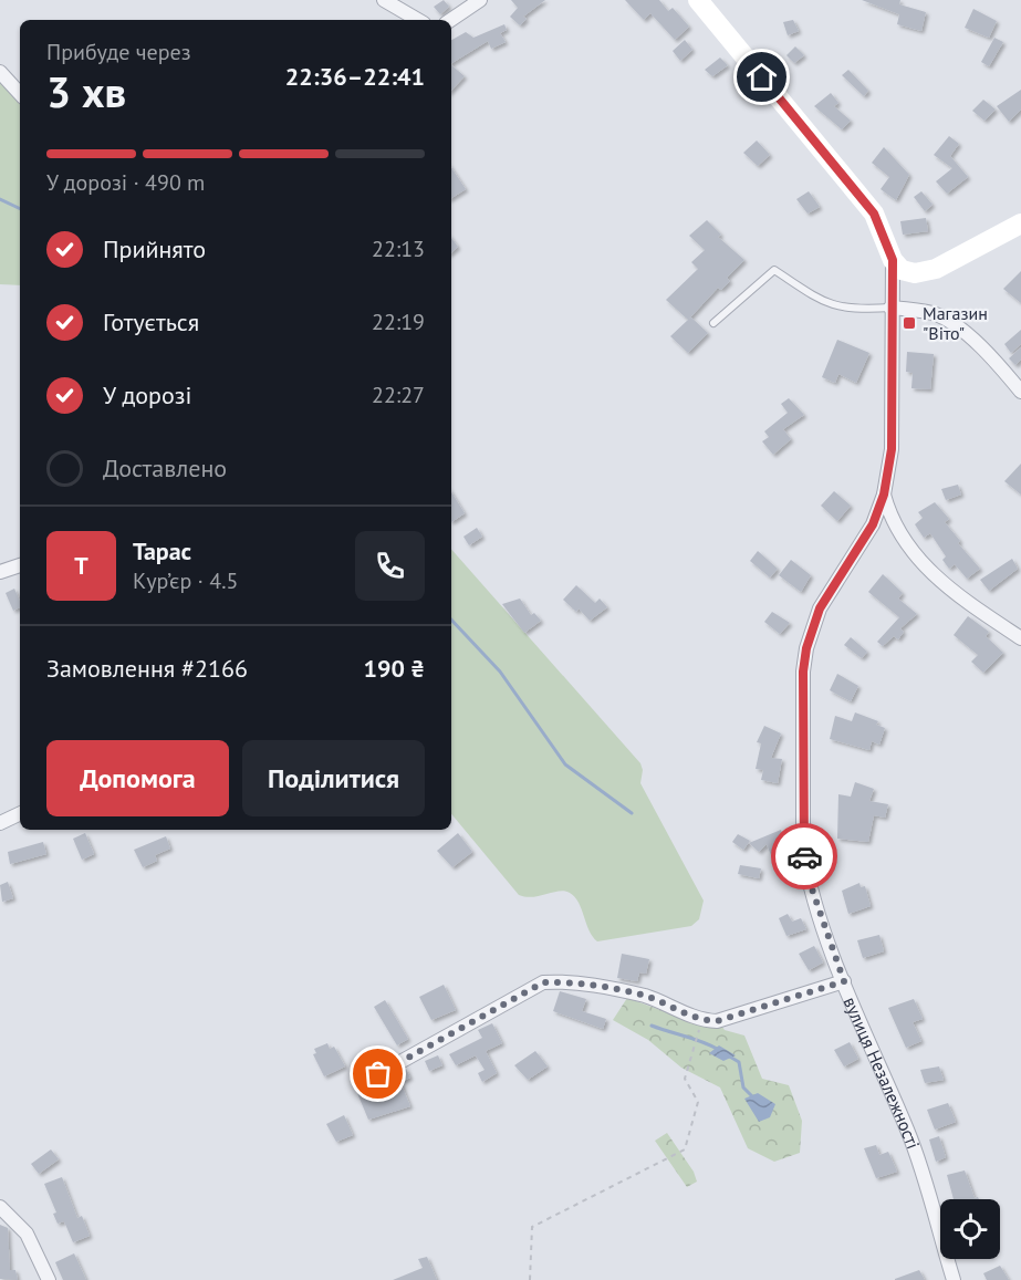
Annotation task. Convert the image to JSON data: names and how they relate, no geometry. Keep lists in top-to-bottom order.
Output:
{
  "streets": {
    "street": ["вулиця Незалежності"]
  },
  "places": {
    "transit": ["Магазин \"Віто\""]
  },
  "page": {
    "heading": ["3 хв", "Прибуде через", "22:36–22:41"],
    "panel": [
      "Тарас",
      "Кур’єр · 4.5",
      "Замовлення #2166",
      "190 ₴"
    ],
    "bar": "У дорозі · 490 m",
    "list": [
      ["Прийнято", "22:13"],
      ["Готується", "22:19"],
      ["У дорозі", "22:27"],
      "Доставлено"
    ],
    "round": "Т",
    "buttons": ["Допомога", "Поділитися"]
  }
}
